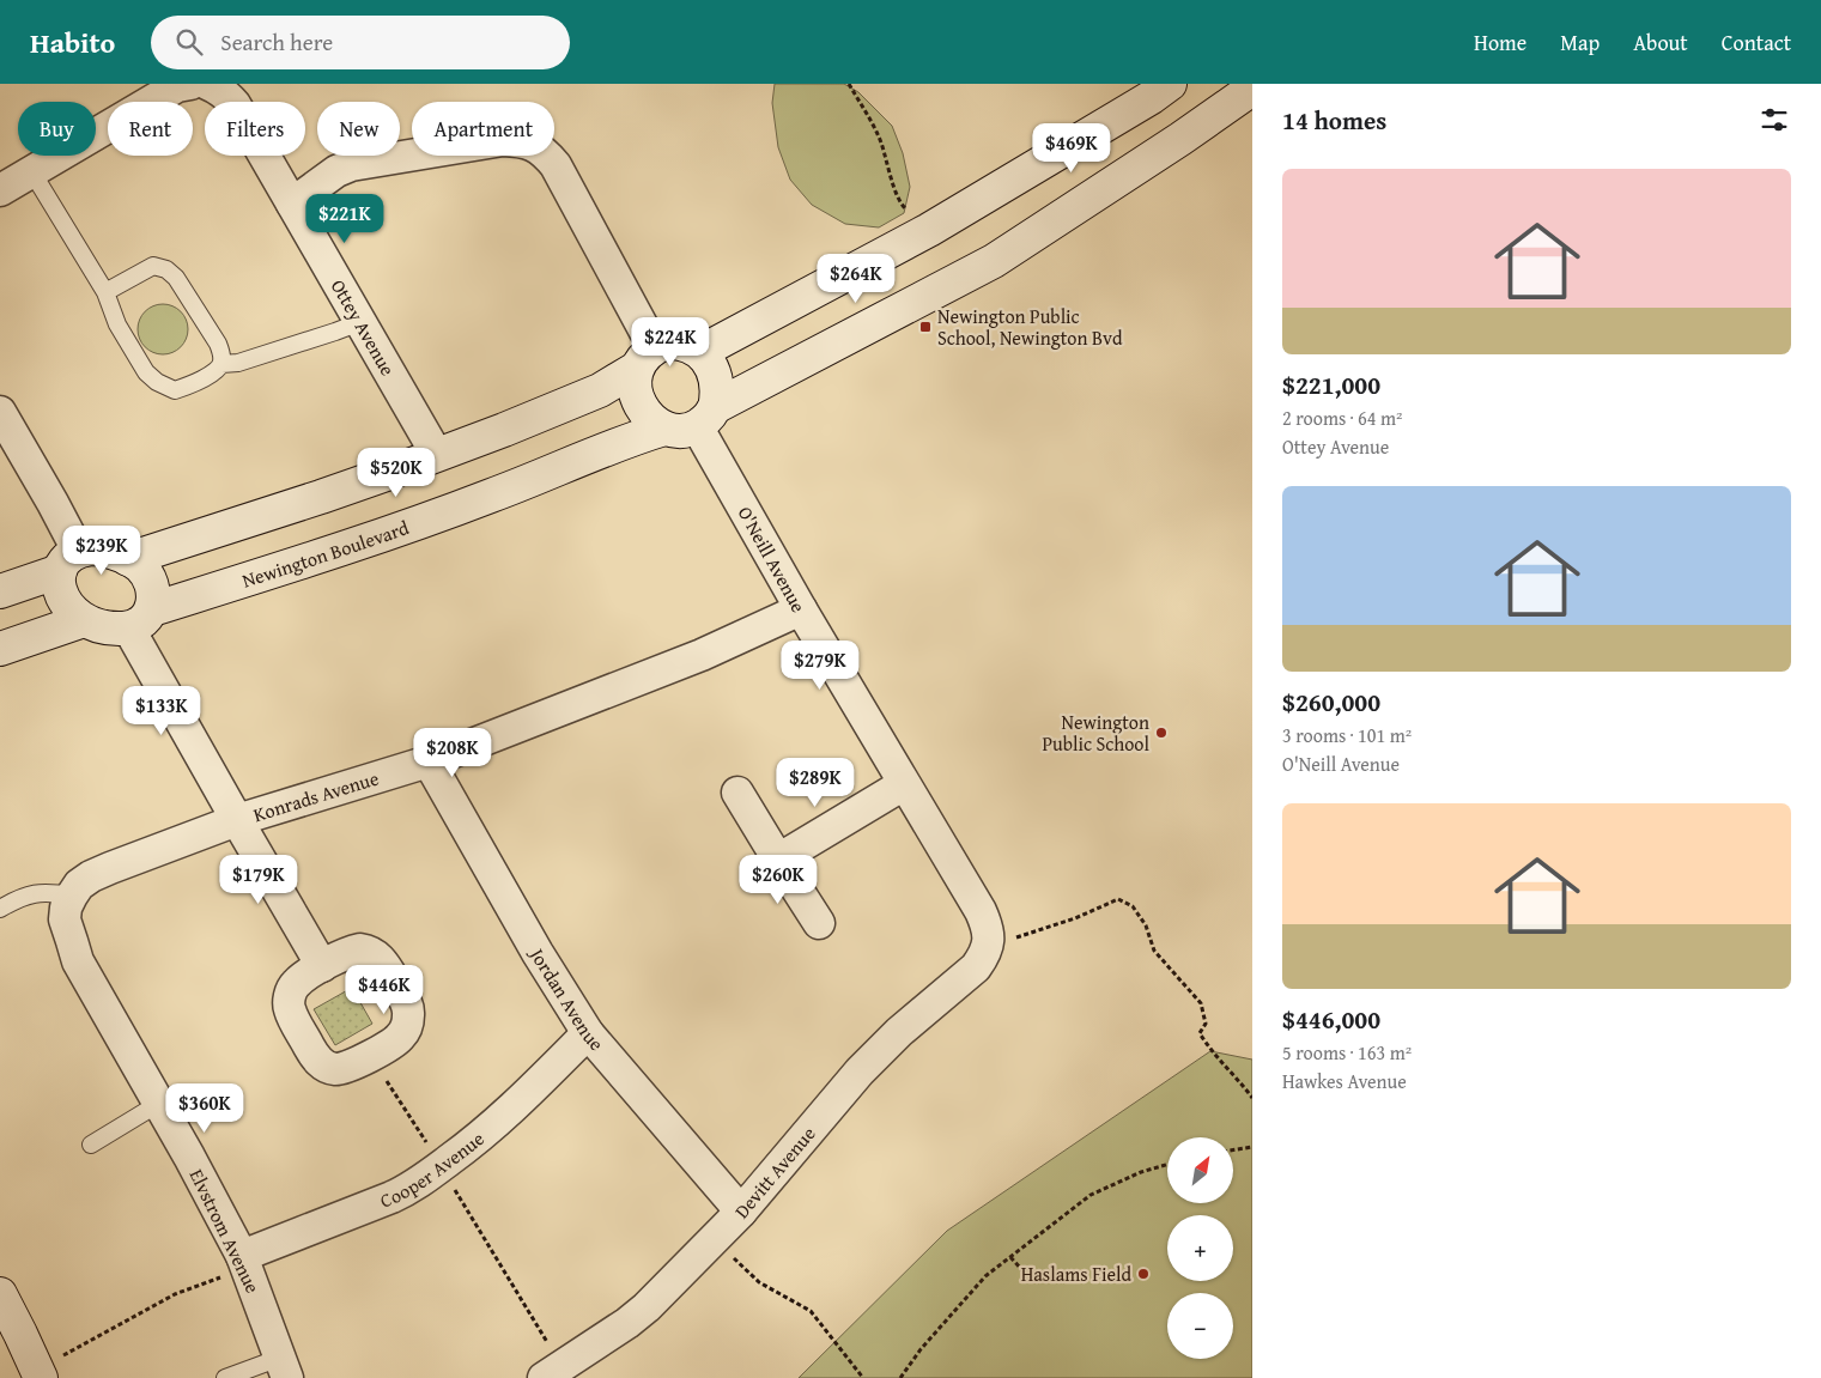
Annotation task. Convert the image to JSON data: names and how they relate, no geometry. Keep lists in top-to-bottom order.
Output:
{
  "streets": {
    "street": [
      "Ottey Avenue",
      "Newington Boulevard",
      "O'Neill Avenue",
      "Konrads Avenue",
      "Jordan Avenue",
      "Cooper Avenue",
      "Devitt Avenue",
      "Elvstrom Avenue"
    ]
  },
  "crossings": [
    ["Newington Boulevard", "O'Neill Avenue"],
    ["O'Neill Avenue", "Konrads Avenue"],
    ["O'Neill Avenue", "Devitt Avenue"],
    ["Konrads Avenue", "Jordan Avenue"],
    ["Konrads Avenue", "Elvstrom Avenue"],
    ["Jordan Avenue", "Cooper Avenue"],
    ["Jordan Avenue", "Devitt Avenue"],
    ["Cooper Avenue", "Elvstrom Avenue"]
  ],
  "places": {
    "transit": ["Newington Public School, Newington Bvd"],
    "other": ["Newington Public School", "Haslams Field"]
  },
  "north": "top right",
  "page": {
    "header": "Habito",
    "search": "Search here",
    "nav": [
      "Home",
      "Map",
      "About",
      "Contact"
    ],
    "heading": "14 homes",
    "chip": [
      "Buy",
      "Rent",
      "Filters",
      "New",
      "Apartment"
    ],
    "price": [
      "$469K",
      "$221K",
      "$264K",
      "$224K",
      "$520K",
      "$239K",
      "$279K",
      "$133K",
      "$208K",
      "$289K",
      "$179K",
      "$260K",
      "$446K",
      "$360K"
    ],
    "list": [
      {
        "name": "$221,000",
        "note": "2 rooms · 64 m² · Ottey Avenue"
      },
      {
        "name": "$260,000",
        "note": "3 rooms · 101 m² · O'Neill Avenue"
      },
      {
        "name": "$446,000",
        "note": "5 rooms · 163 m² · Hawkes Avenue"
      }
    ],
    "map_buttons": ["+", "−"]
  }
}
